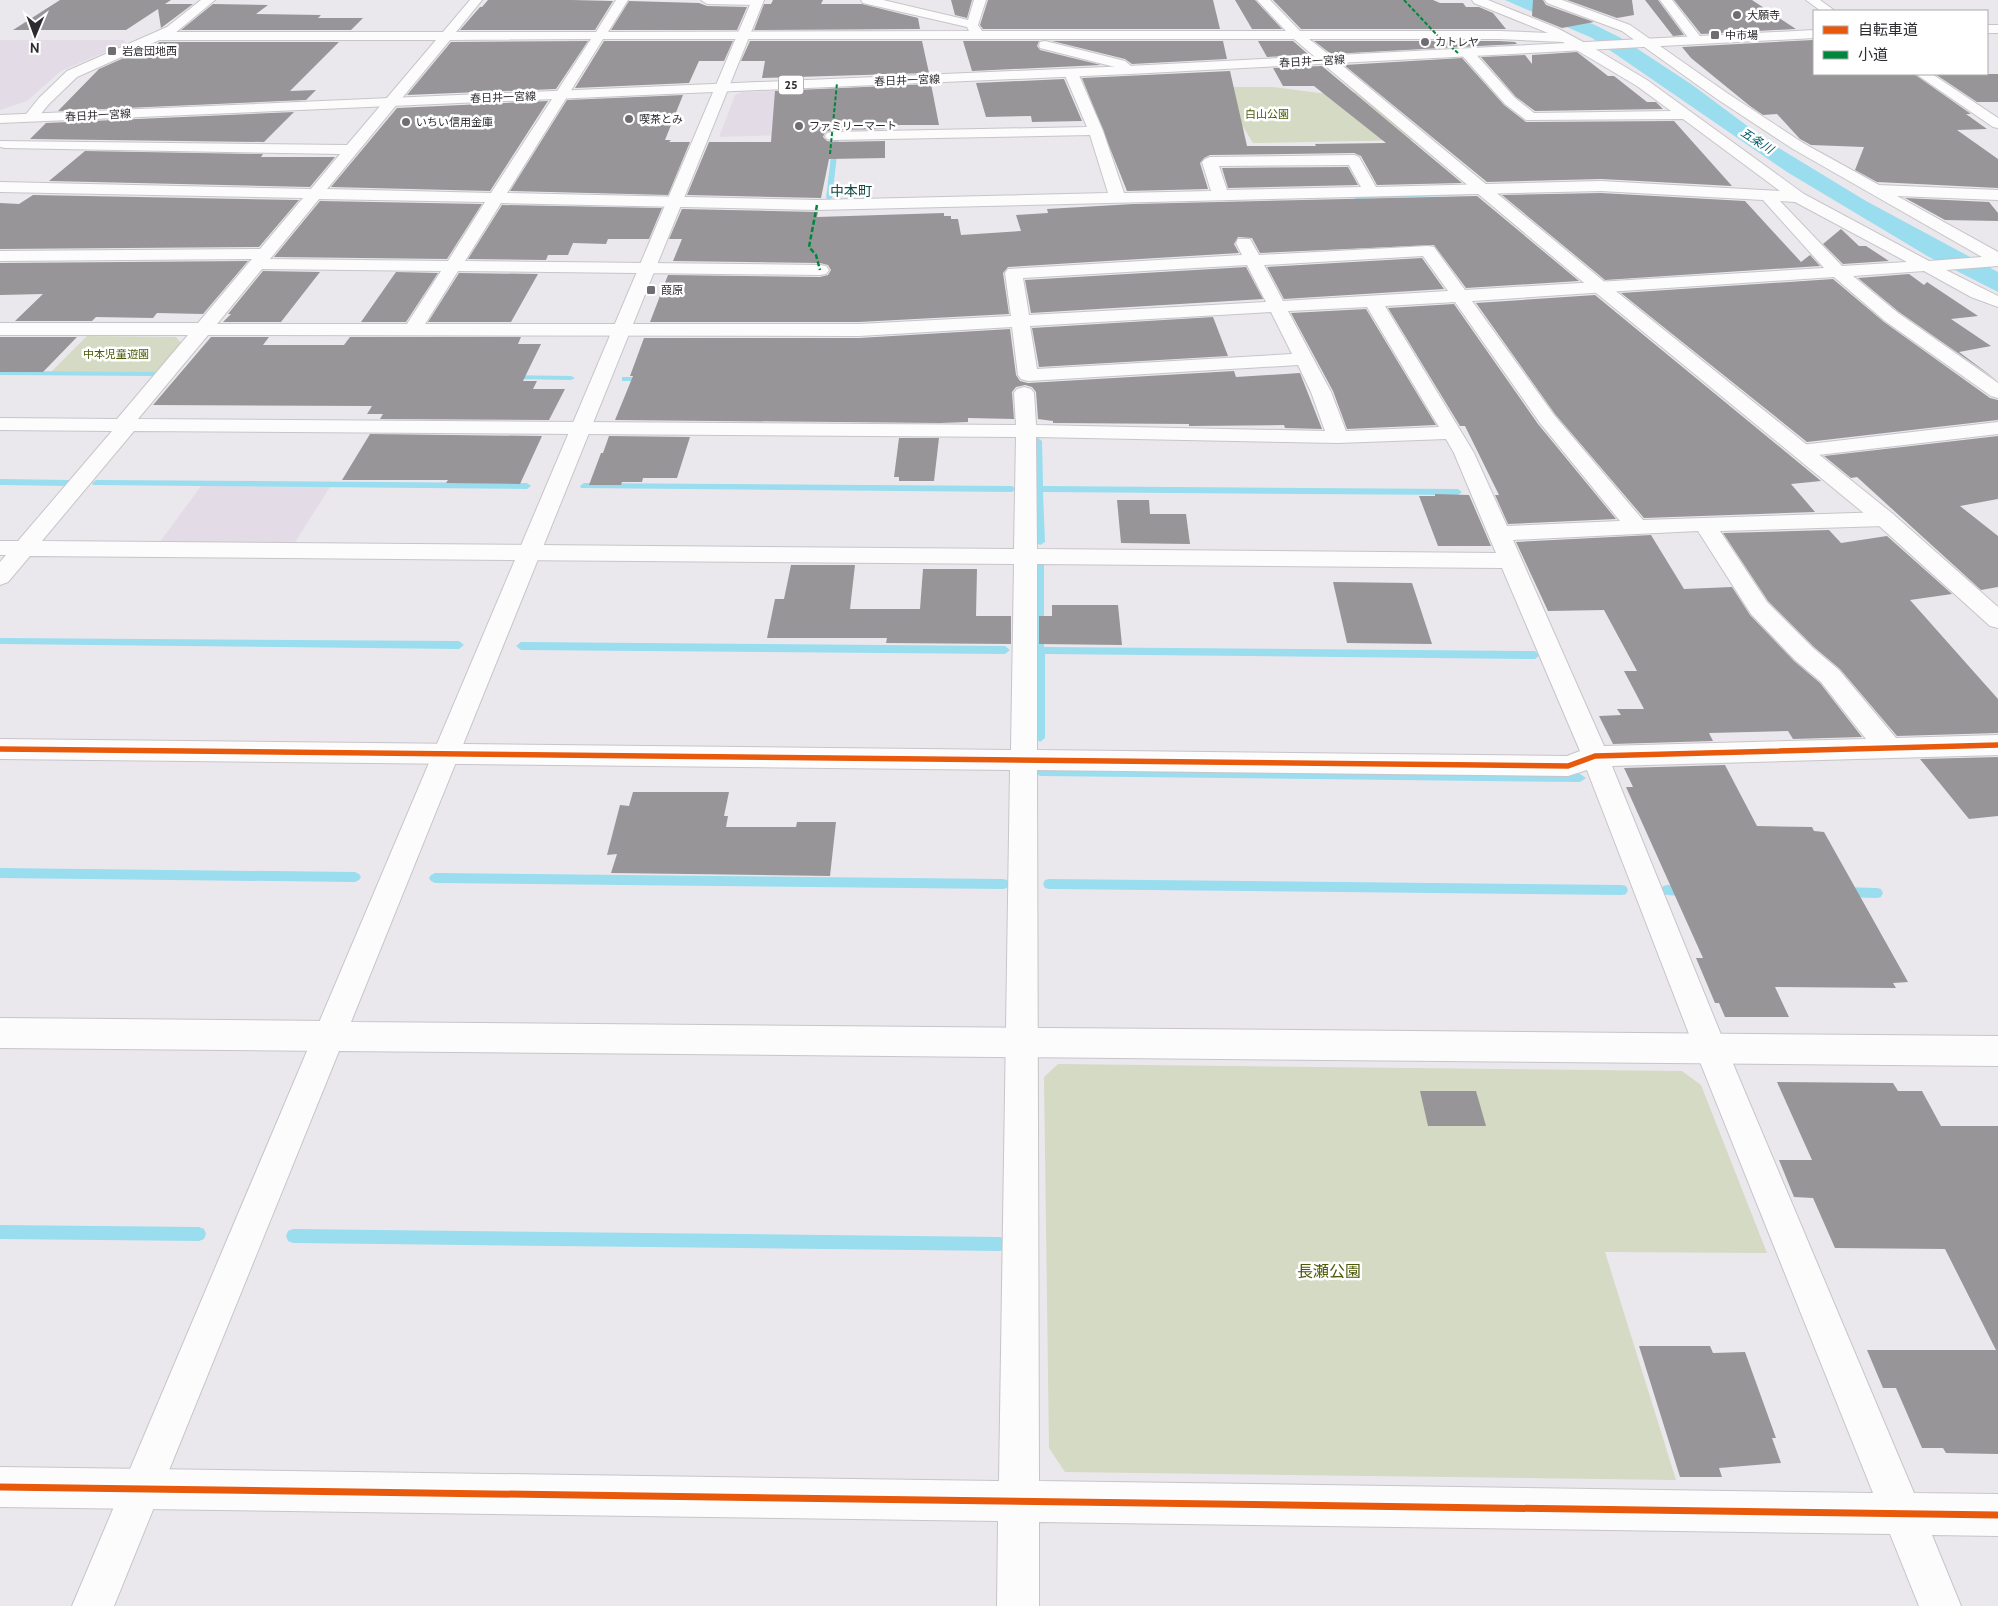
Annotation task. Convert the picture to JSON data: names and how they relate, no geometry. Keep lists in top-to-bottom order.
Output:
{
  "streets": {
    "street": ["春日井一宮線", "25"]
  },
  "districts": ["中本町"],
  "water": ["五条川"],
  "parks": ["白山公園", "中本児童遊園", "長瀬公園"],
  "places": {
    "other": [
      "大願寺",
      "カトレヤ",
      "喫茶とみ",
      "いちい信用金庫",
      "ファミリーマート"
    ],
    "transit": ["中市場", "岩倉団地西", "葭原"]
  },
  "legend": ["自転車道", "小道"],
  "north": "bottom"
}
